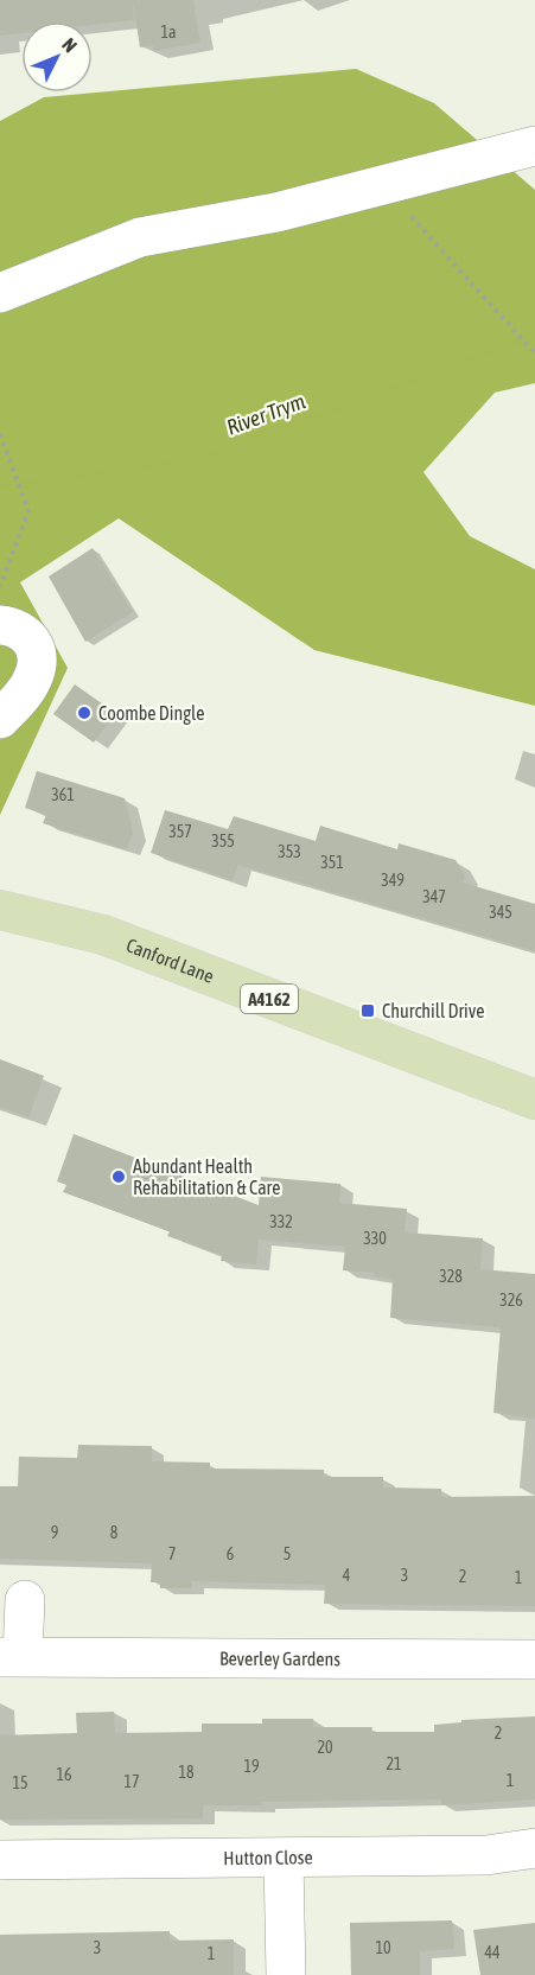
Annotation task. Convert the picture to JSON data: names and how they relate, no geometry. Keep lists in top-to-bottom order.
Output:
{
  "streets": {
    "main road": ["Canford Lane", "A4162"],
    "street": ["Beverley Gardens", "Hutton Close"]
  },
  "water": ["River Trym"],
  "places": {
    "other": ["Coombe Dingle", "Abundant Health Rehabilitation & Care"],
    "transit": ["Churchill Drive"]
  },
  "house_numbers": [
    "1a",
    "361",
    "357",
    "355",
    "353",
    "351",
    "349",
    "347",
    "345",
    "332",
    "330",
    "328",
    "326",
    "9",
    "8",
    "7",
    "6",
    "5",
    "4",
    "3",
    "2",
    "1",
    "2",
    "20",
    "21",
    "19",
    "18",
    "16",
    "1",
    "17",
    "15",
    "3",
    "10",
    "44",
    "1"
  ],
  "north": "top right"
}
